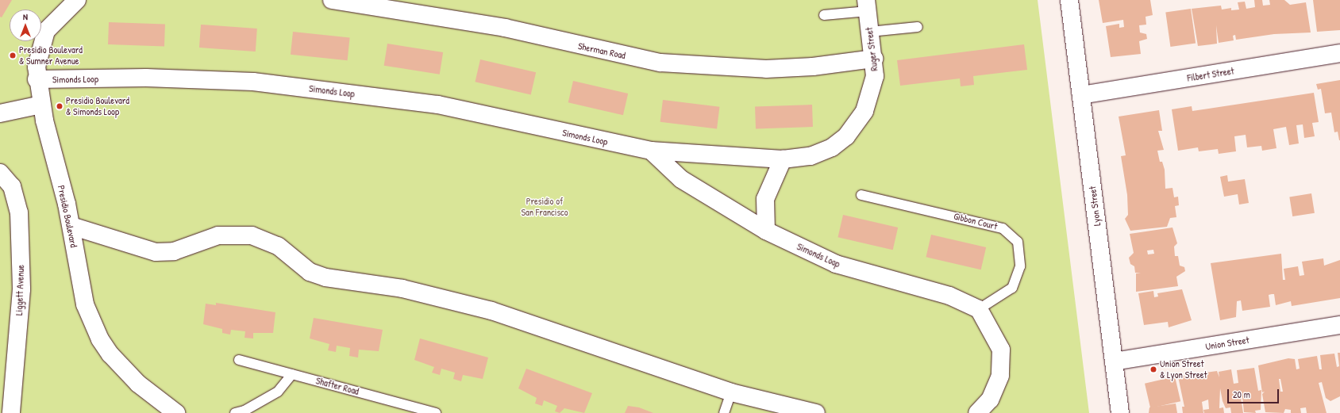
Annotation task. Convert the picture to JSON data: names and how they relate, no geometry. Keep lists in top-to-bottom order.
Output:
{
  "streets": {
    "street": [
      "Ruger Street",
      "Sherman Road",
      "Filbert Street",
      "Simonds Loop",
      "Lyon Street",
      "Presidio Boulevard",
      "Liggett Avenue",
      "Union Street"
    ],
    "lane": ["Gibbon Court", "Shafter Road"]
  },
  "crossings": [
    ["Ruger Street", "Sherman Road"],
    ["Ruger Street", "Simonds Loop"],
    ["Filbert Street", "Lyon Street"],
    ["Simonds Loop", "Presidio Boulevard"],
    ["Simonds Loop", "Gibbon Court"],
    ["Lyon Street", "Union Street"]
  ],
  "parks": ["Presidio of San Francisco"],
  "places": ["Presidio Boulevard & Sumner Avenue", "Presidio Boulevard & Simonds Loop", "Union Street & Lyon Street"],
  "scale_bar": "20 m",
  "north": "top"
}
